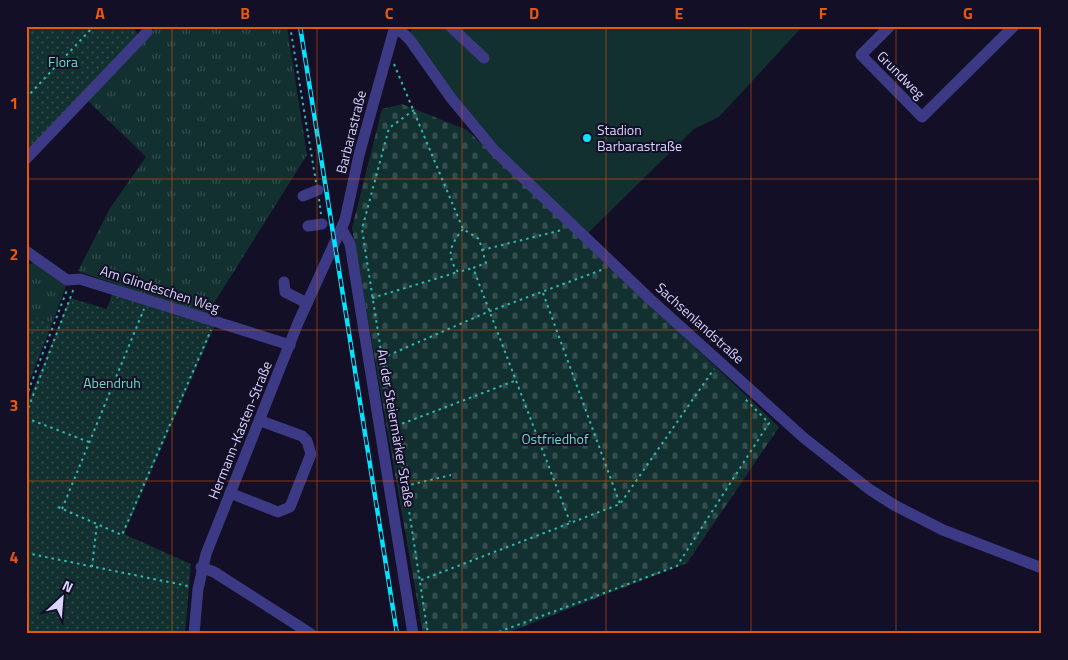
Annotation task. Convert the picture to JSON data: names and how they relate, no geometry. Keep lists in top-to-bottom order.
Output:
{
  "streets": {
    "street": [
      "Grundweg",
      "Barbarastraße",
      "Am Glindeschen Weg",
      "Sachsenlandstraße",
      "An der Steiermärker Straße",
      "Hermann-Kasten-Straße"
    ]
  },
  "crossings": [
    ["Barbarastraße", "Sachsenlandstraße"],
    ["Barbarastraße", "An der Steiermärker Straße"],
    ["Barbarastraße", "Hermann-Kasten-Straße"],
    ["Am Glindeschen Weg", "Hermann-Kasten-Straße"]
  ],
  "parks": ["Flora", "Abendruh", "Ostfriedhof"],
  "places": ["Stadion Barbarastraße"],
  "north": "top right",
  "grid": {
    "columns": [
      "A",
      "B",
      "C",
      "D",
      "E",
      "F",
      "G"
    ],
    "rows": [
      "1",
      "2",
      "3",
      "4"
    ]
  }
}
